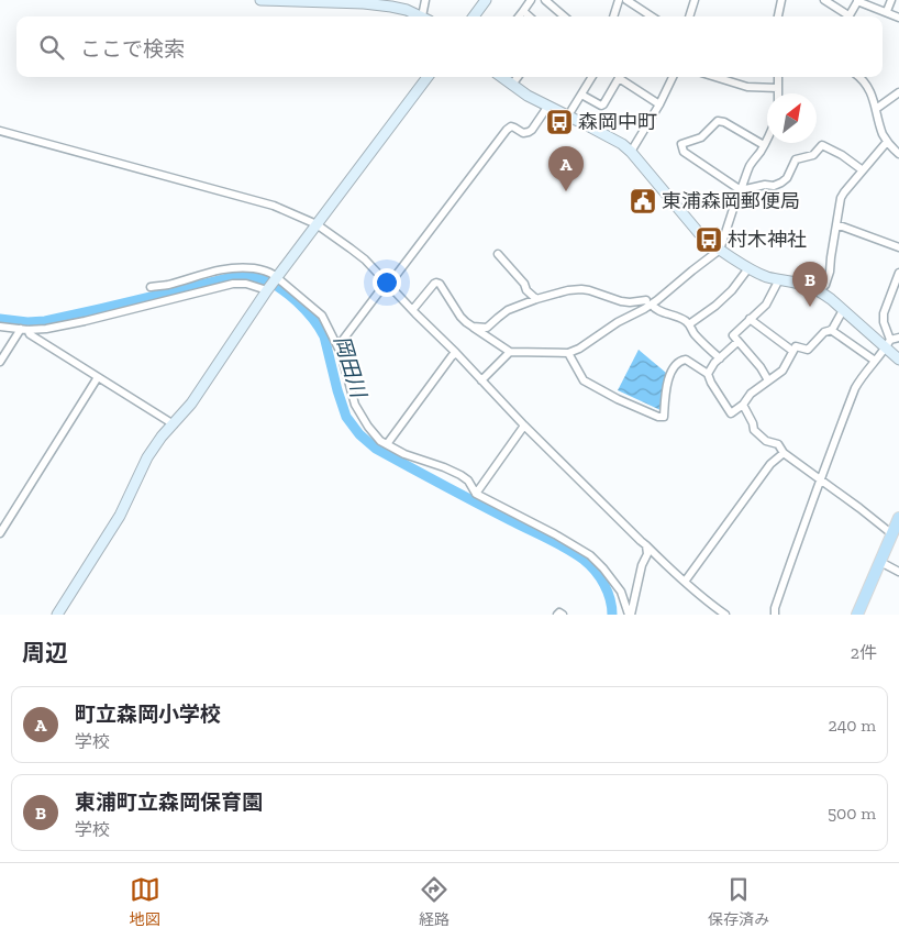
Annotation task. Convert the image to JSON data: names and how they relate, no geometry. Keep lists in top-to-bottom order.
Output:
{
  "water": ["岡田川"],
  "places": {
    "bus stop": ["森岡中町", "村木神社"],
    "public building": ["東浦森岡郵便局"]
  },
  "north": "top right",
  "page": {
    "search": "ここで検索",
    "pins": ["A", "B"],
    "heading": ["周辺", "2件"],
    "list": [
      {
        "mark": "A",
        "name": "町立森岡小学校",
        "note": "学校",
        "value": "240 m"
      },
      {
        "mark": "B",
        "name": "東浦町立森岡保育園",
        "note": "学校",
        "value": "500 m"
      }
    ],
    "nav": ["地図", "経路", "保存済み"]
  }
}
